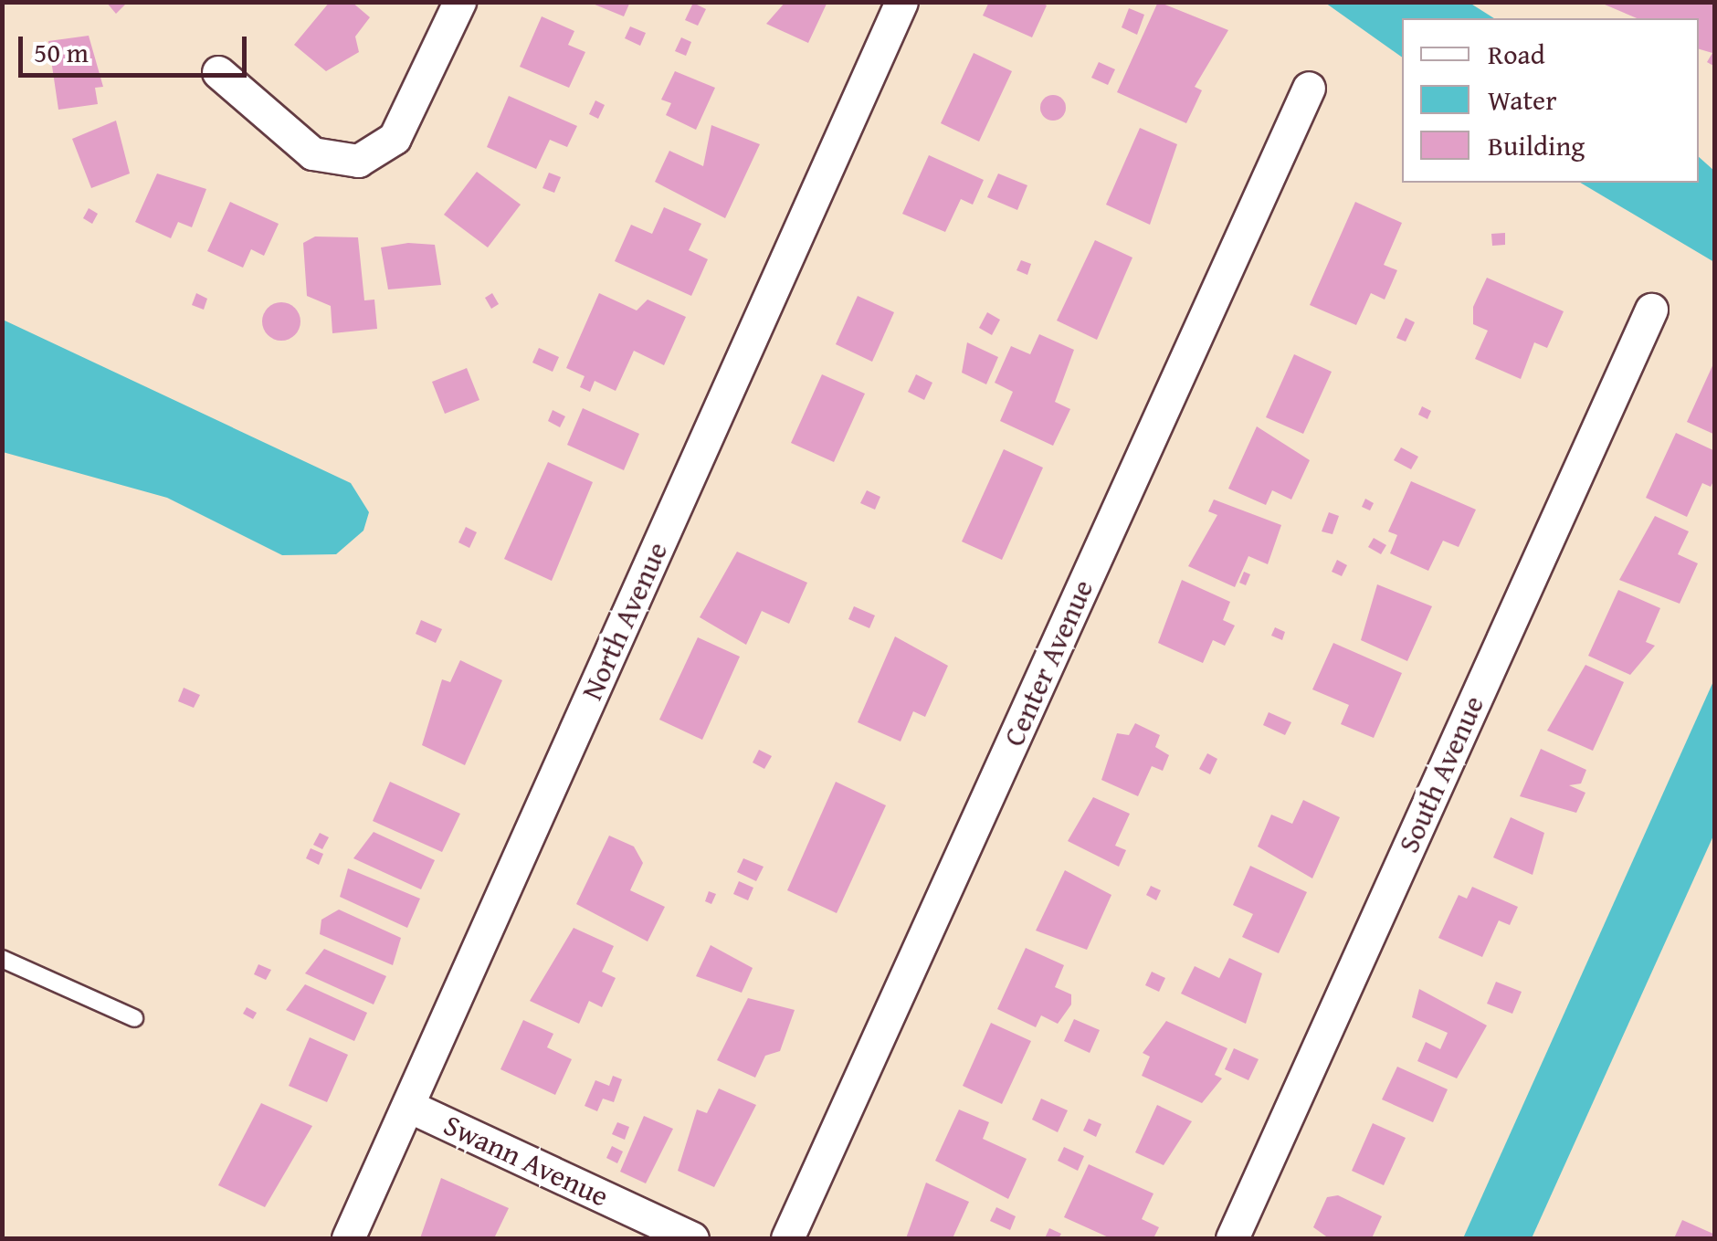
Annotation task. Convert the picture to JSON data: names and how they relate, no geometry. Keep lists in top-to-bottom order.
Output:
{
  "streets": {
    "street": [
      "North Avenue",
      "Center Avenue",
      "South Avenue",
      "Swann Avenue"
    ]
  },
  "crossings": [
    ["North Avenue", "Swann Avenue"]
  ],
  "legend": ["Road", "Water", "Building"],
  "scale_bar": "50 m"
}
